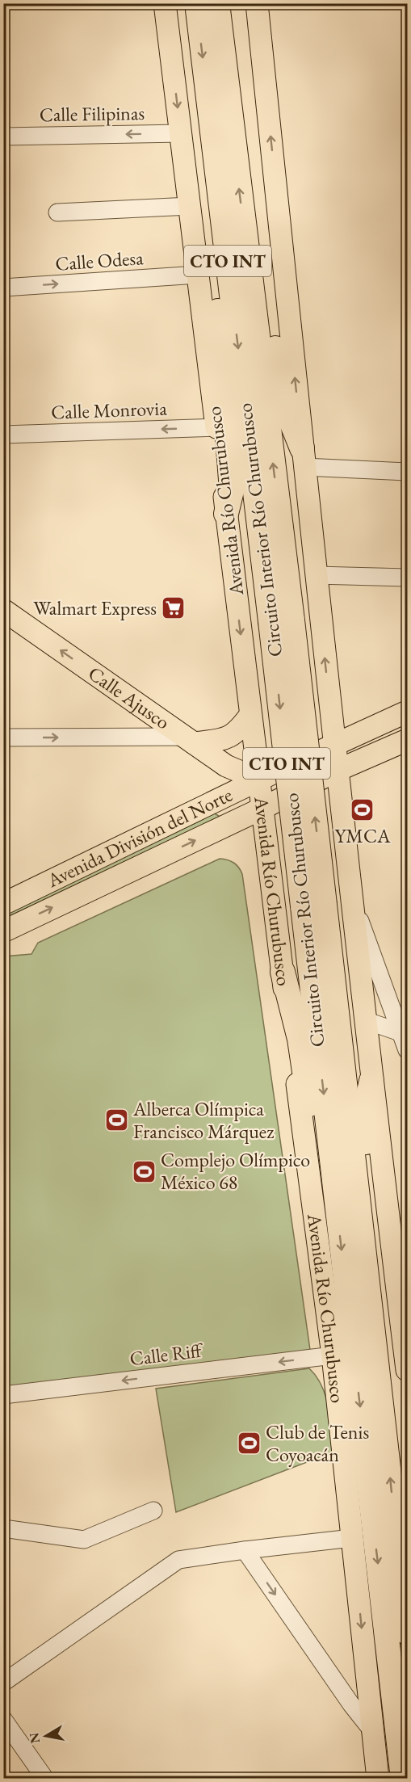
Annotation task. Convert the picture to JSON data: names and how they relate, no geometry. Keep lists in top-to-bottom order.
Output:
{
  "streets": {
    "highway": ["CTO INT", "Circuito Interior Río Churubusco"],
    "main road": ["Avenida Río Churubusco", "Calle Ajusco", "Avenida División del Norte"],
    "street": [
      "Calle Filipinas",
      "Calle Odesa",
      "Calle Monrovia",
      "Calle Riff"
    ]
  },
  "crossings": [
    ["Calle Filipinas", "Avenida Río Churubusco"],
    ["Calle Odesa", "Avenida Río Churubusco"],
    ["CTO INT", "Avenida División del Norte"],
    ["Calle Monrovia", "Avenida Río Churubusco"],
    ["Avenida Río Churubusco", "Calle Ajusco"],
    ["Avenida Río Churubusco", "Avenida División del Norte"],
    ["Avenida Río Churubusco", "Calle Riff"],
    ["Calle Ajusco", "Avenida División del Norte"]
  ],
  "one_way": ["Calle Monrovia", "Calle Ajusco"],
  "places": {
    "supermarket": ["Walmart Express"],
    "sports": [
      "YMCA",
      "Alberca Olímpica Francisco Márquez",
      "Complejo Olímpico México 68",
      "Club de Tenis Coyoacán"
    ]
  },
  "north": "left"
}
